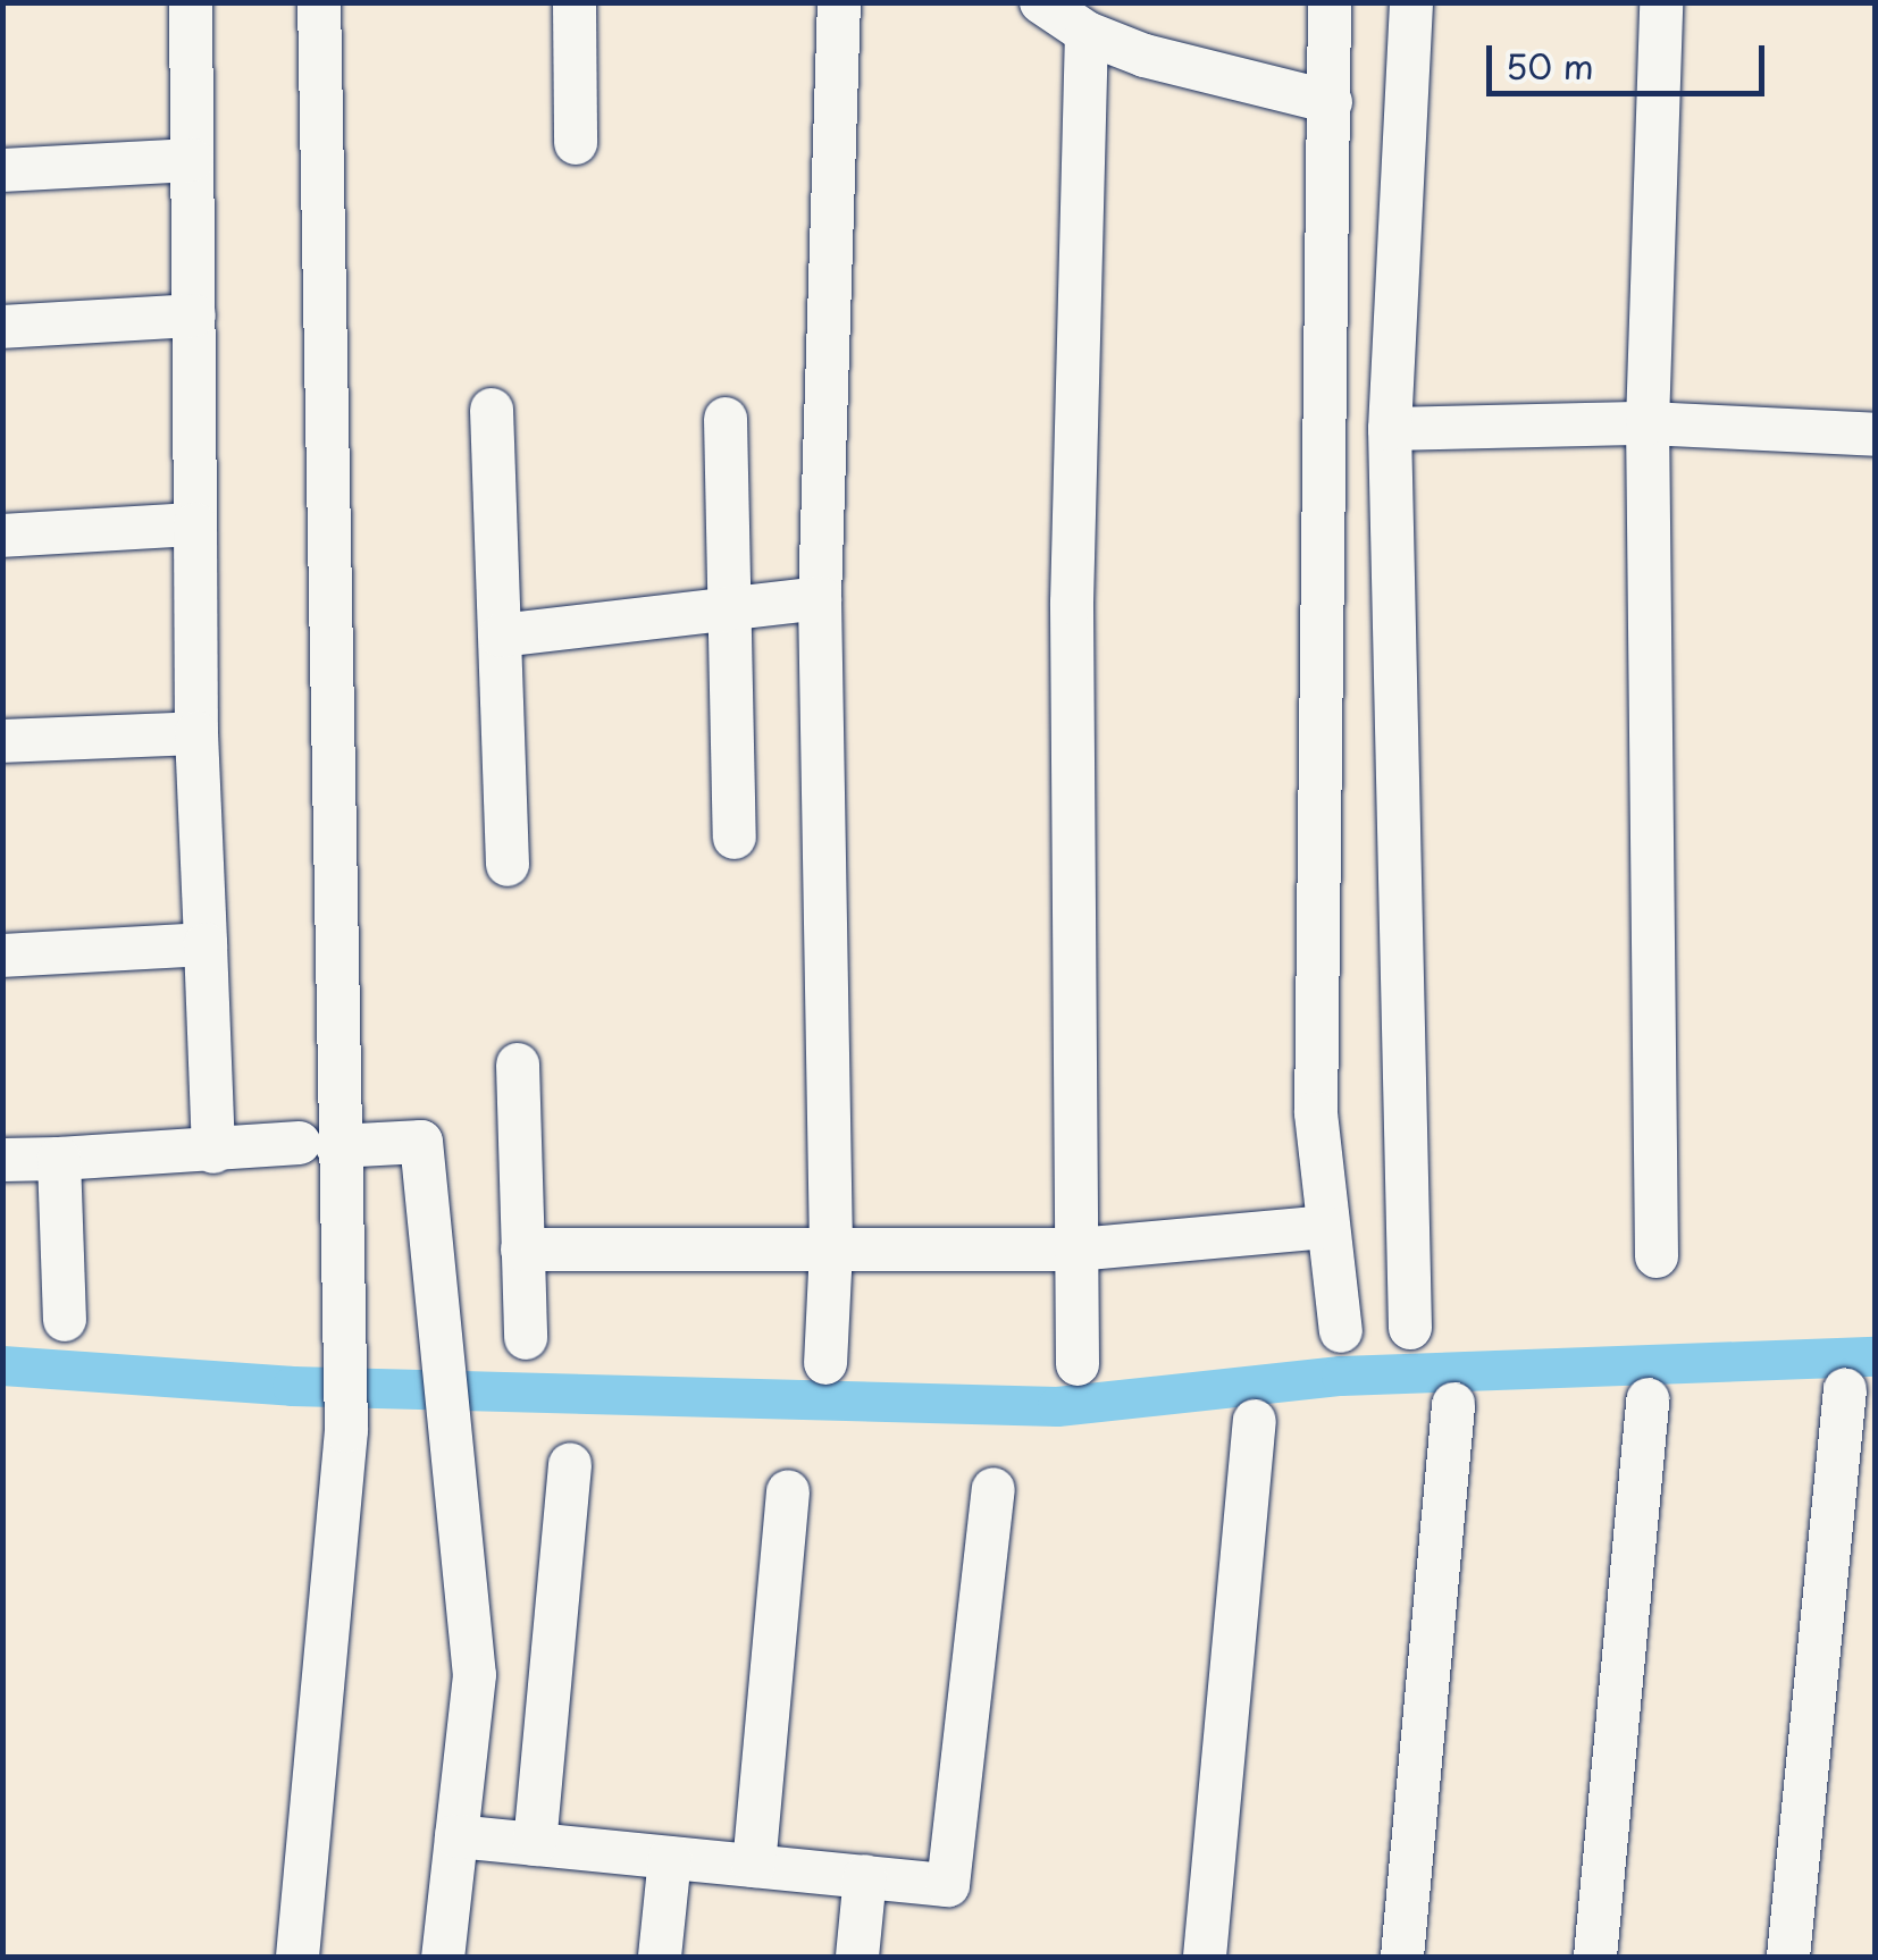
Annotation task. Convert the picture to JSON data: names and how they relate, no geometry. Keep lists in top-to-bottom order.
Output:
{
  "scale_bar": "50 m"
}
